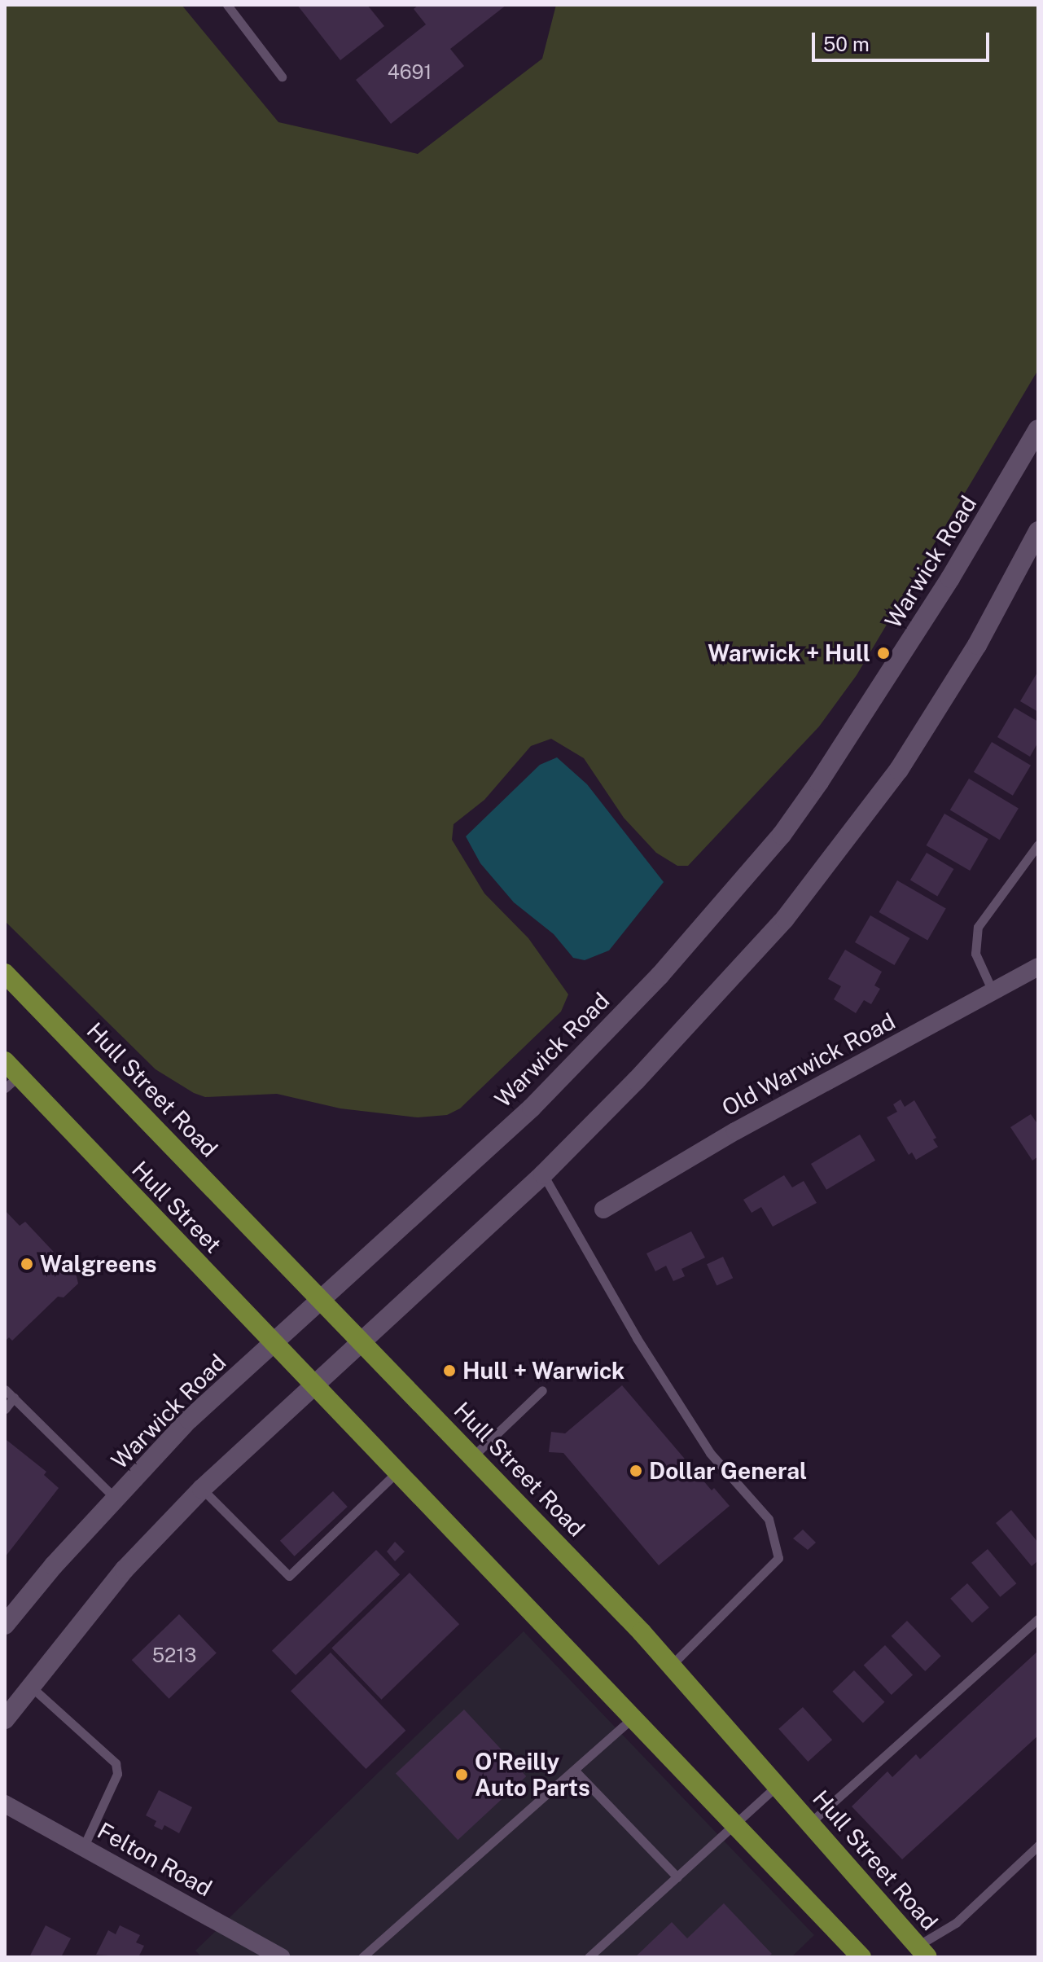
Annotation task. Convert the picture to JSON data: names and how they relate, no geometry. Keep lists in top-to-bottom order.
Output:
{
  "streets": {
    "main road": ["Warwick Road", "Hull Street Road", "Hull Street"],
    "street": ["Old Warwick Road", "Felton Road"]
  },
  "crossings": [
    ["Warwick Road", "Hull Street Road"],
    ["Warwick Road", "Hull Street"]
  ],
  "places": [
    "Warwick + Hull",
    "Walgreens",
    "Hull + Warwick",
    "Dollar General",
    "O'Reilly Auto Parts"
  ],
  "house_numbers": ["4691", "5213"],
  "scale_bar": "50 m"
}
